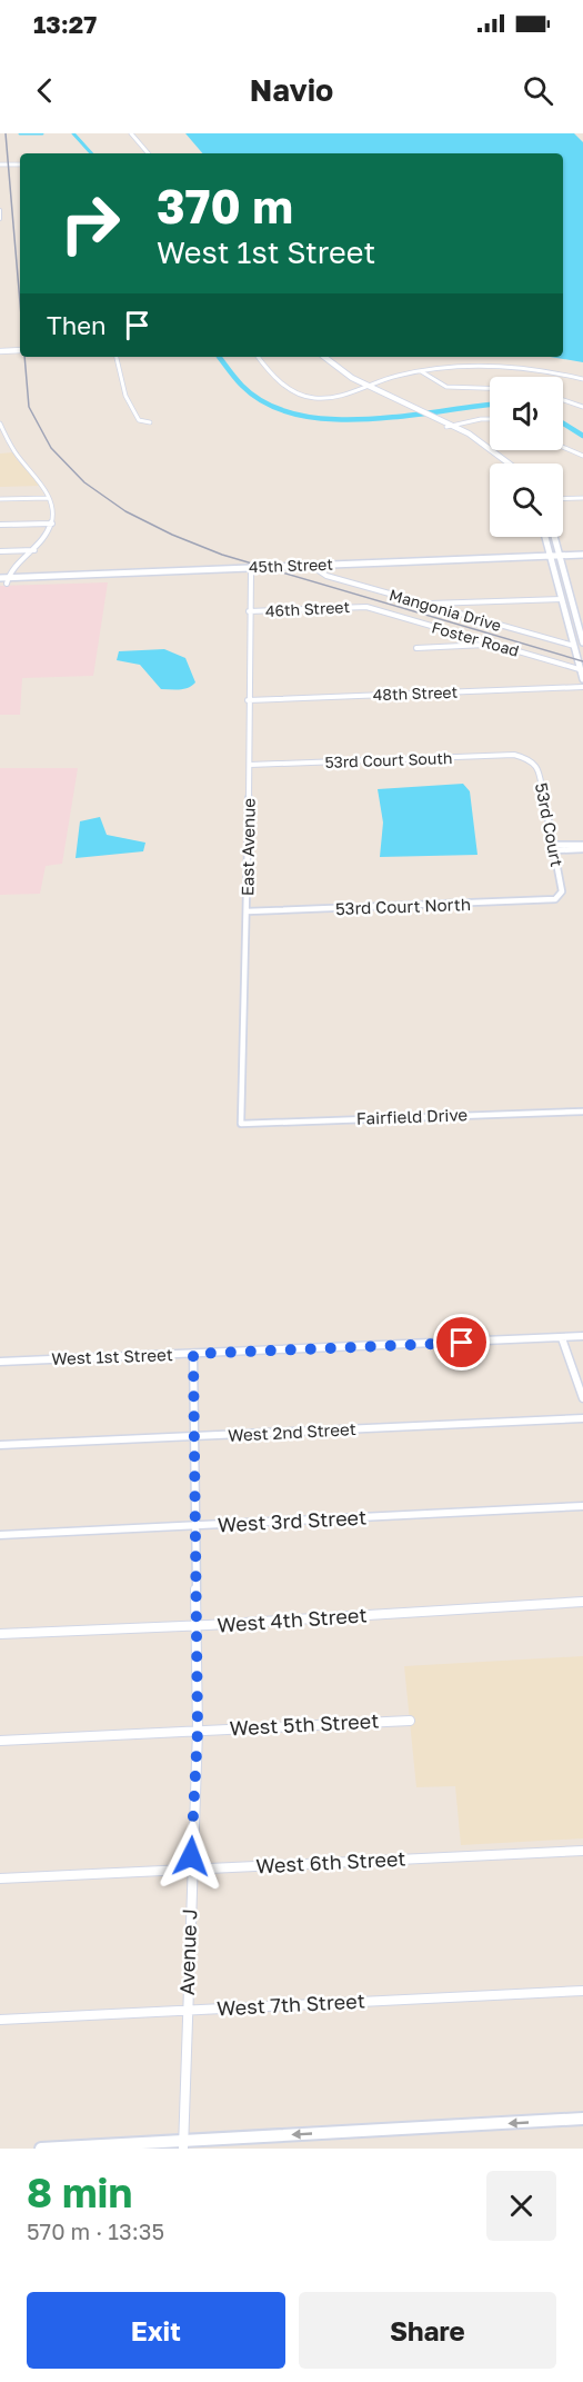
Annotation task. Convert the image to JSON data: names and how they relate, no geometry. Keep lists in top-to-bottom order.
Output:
{
  "streets": {
    "main road": ["45th Street"],
    "street": [
      "46th Street",
      "Mangonia Drive",
      "Foster Road",
      "48th Street",
      "53rd Court South",
      "53rd Court",
      "East Avenue",
      "53rd Court North",
      "Fairfield Drive",
      "West 1st Street",
      "West 2nd Street",
      "West 3rd Street",
      "West 4th Street",
      "West 5th Street",
      "West 6th Street",
      "Avenue J",
      "West 7th Street"
    ]
  },
  "crossings": [
    ["45th Street", "Mangonia Drive"],
    ["45th Street", "East Avenue"],
    ["46th Street", "Foster Road"],
    ["46th Street", "East Avenue"],
    ["48th Street", "East Avenue"],
    ["53rd Court South", "53rd Court"],
    ["53rd Court South", "East Avenue"],
    ["53rd Court", "53rd Court North"],
    ["East Avenue", "53rd Court North"],
    ["East Avenue", "Fairfield Drive"],
    ["West 1st Street", "Avenue J"],
    ["West 2nd Street", "Avenue J"],
    ["West 3rd Street", "Avenue J"],
    ["West 4th Street", "Avenue J"],
    ["West 5th Street", "Avenue J"],
    ["West 6th Street", "Avenue J"],
    ["Avenue J", "West 7th Street"]
  ],
  "page": {
    "status": "13:27",
    "header": "Navio",
    "turn": ["370 m", "West 1st Street"],
    "then": "Then",
    "heading": ["8 min", "570 m · 13:35"],
    "buttons": ["Exit", "Share"]
  }
}
